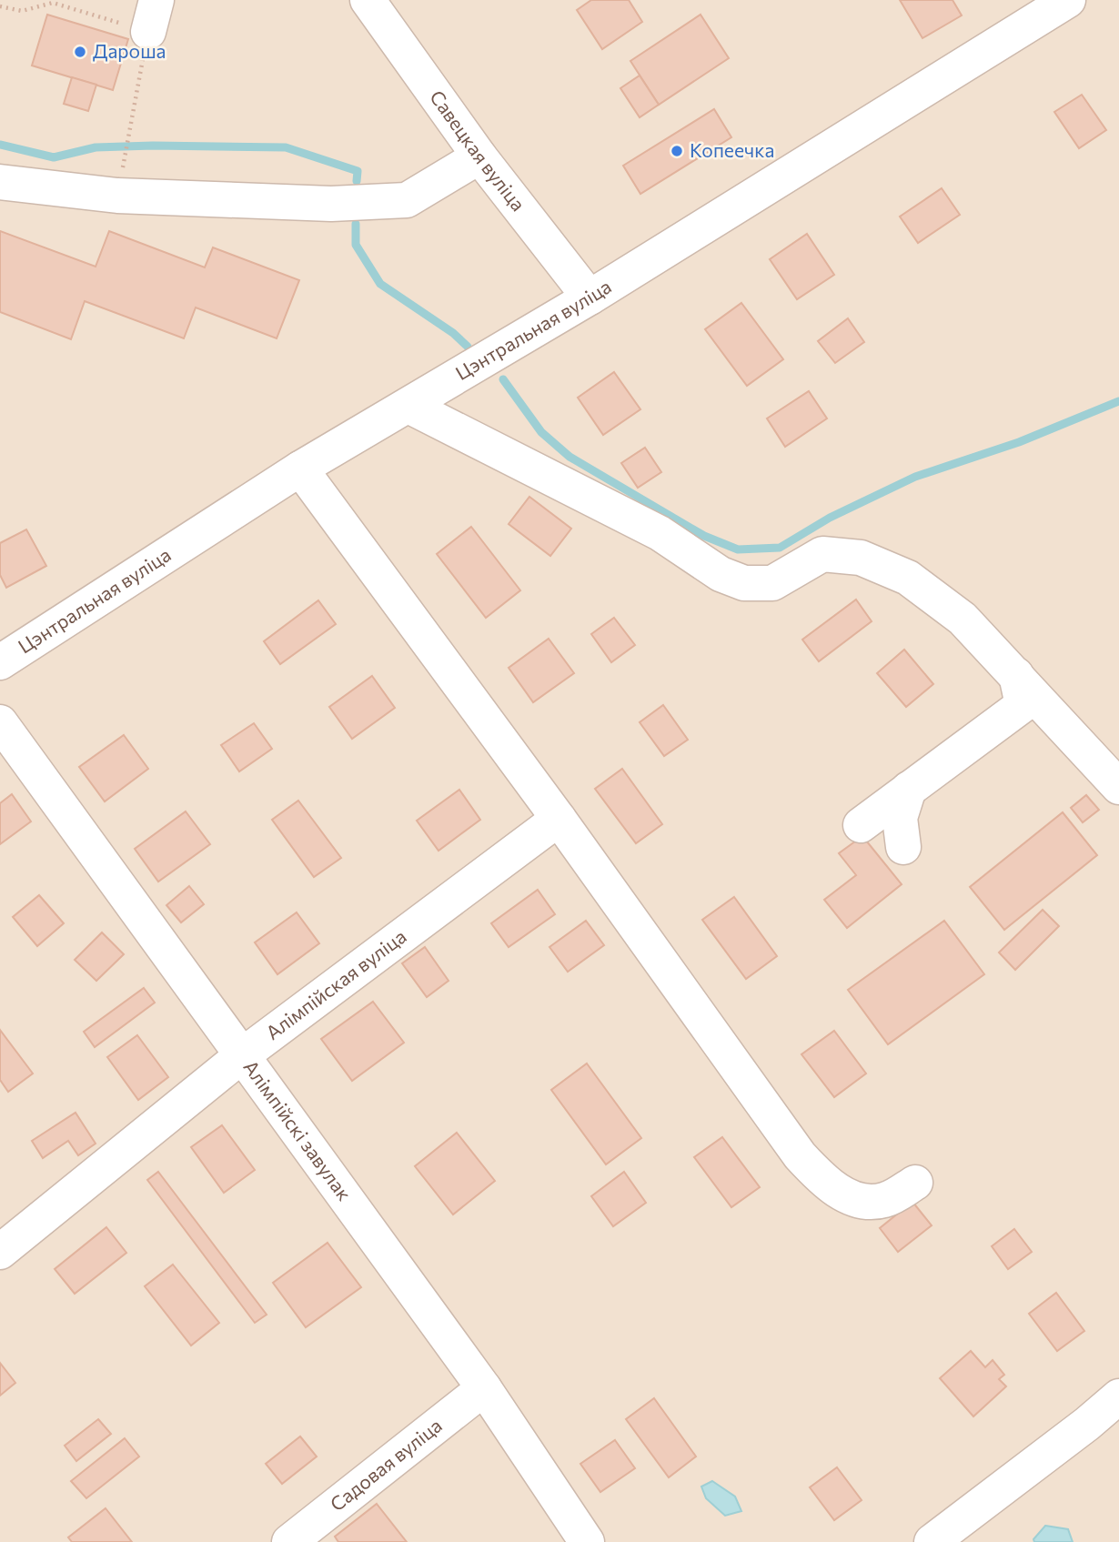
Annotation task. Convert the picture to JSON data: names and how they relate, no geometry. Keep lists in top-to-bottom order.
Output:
{
  "streets": {
    "street": [
      "Савецкая вуліца",
      "Цэнтральная вуліца",
      "Алімпійская вуліца",
      "Алімпійскі завулак",
      "Садовая вуліца"
    ]
  },
  "crossings": [
    ["Савецкая вуліца", "Цэнтральная вуліца"],
    ["Алімпійская вуліца", "Алімпійскі завулак"],
    ["Алімпійскі завулак", "Садовая вуліца"]
  ],
  "places": ["Дароша", "Копеечка"]
}
